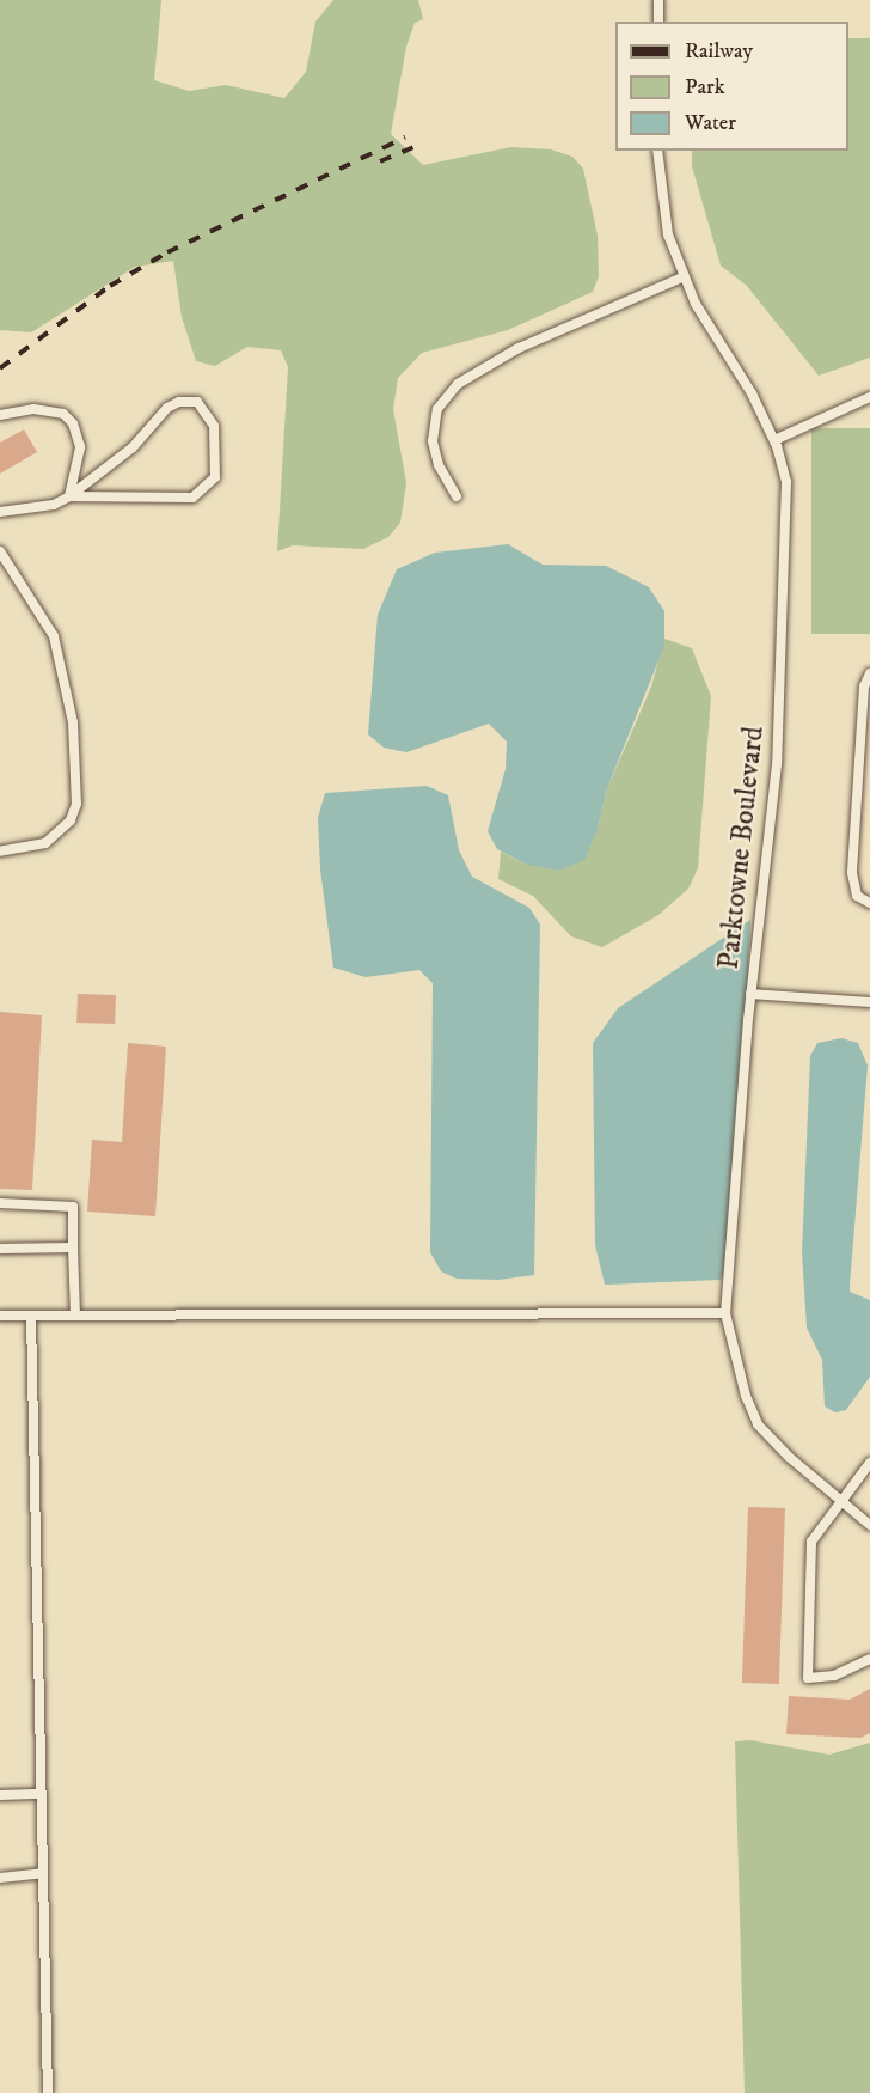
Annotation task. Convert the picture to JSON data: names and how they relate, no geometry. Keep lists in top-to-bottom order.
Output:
{
  "streets": {
    "lane": ["Parktowne Boulevard"]
  },
  "legend": ["Railway", "Park", "Water"]
}
